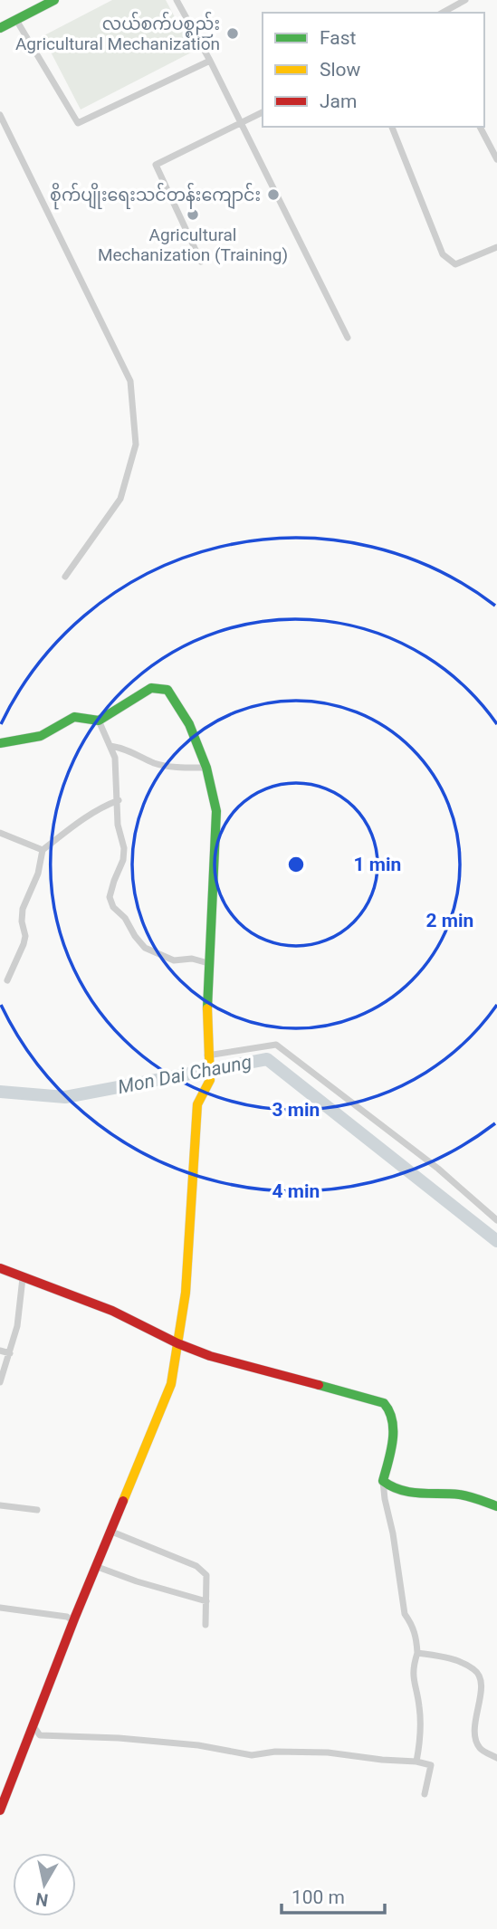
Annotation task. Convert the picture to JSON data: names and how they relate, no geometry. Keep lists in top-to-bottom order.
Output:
{
  "water": ["Mon Dai Chaung"],
  "places": ["လယ်စက်ပစ္စည်း Agricultural Mechanization", "စိုက်ပျိုးရေးသင်တန်းကျောင်း", "Agricultural Mechanization (Training)"],
  "legend": ["Fast", "Slow", "Jam"],
  "scale_bar": "100 m",
  "north": "bottom",
  "rings": [
    "1 min",
    "2 min",
    "3 min",
    "4 min"
  ]
}
